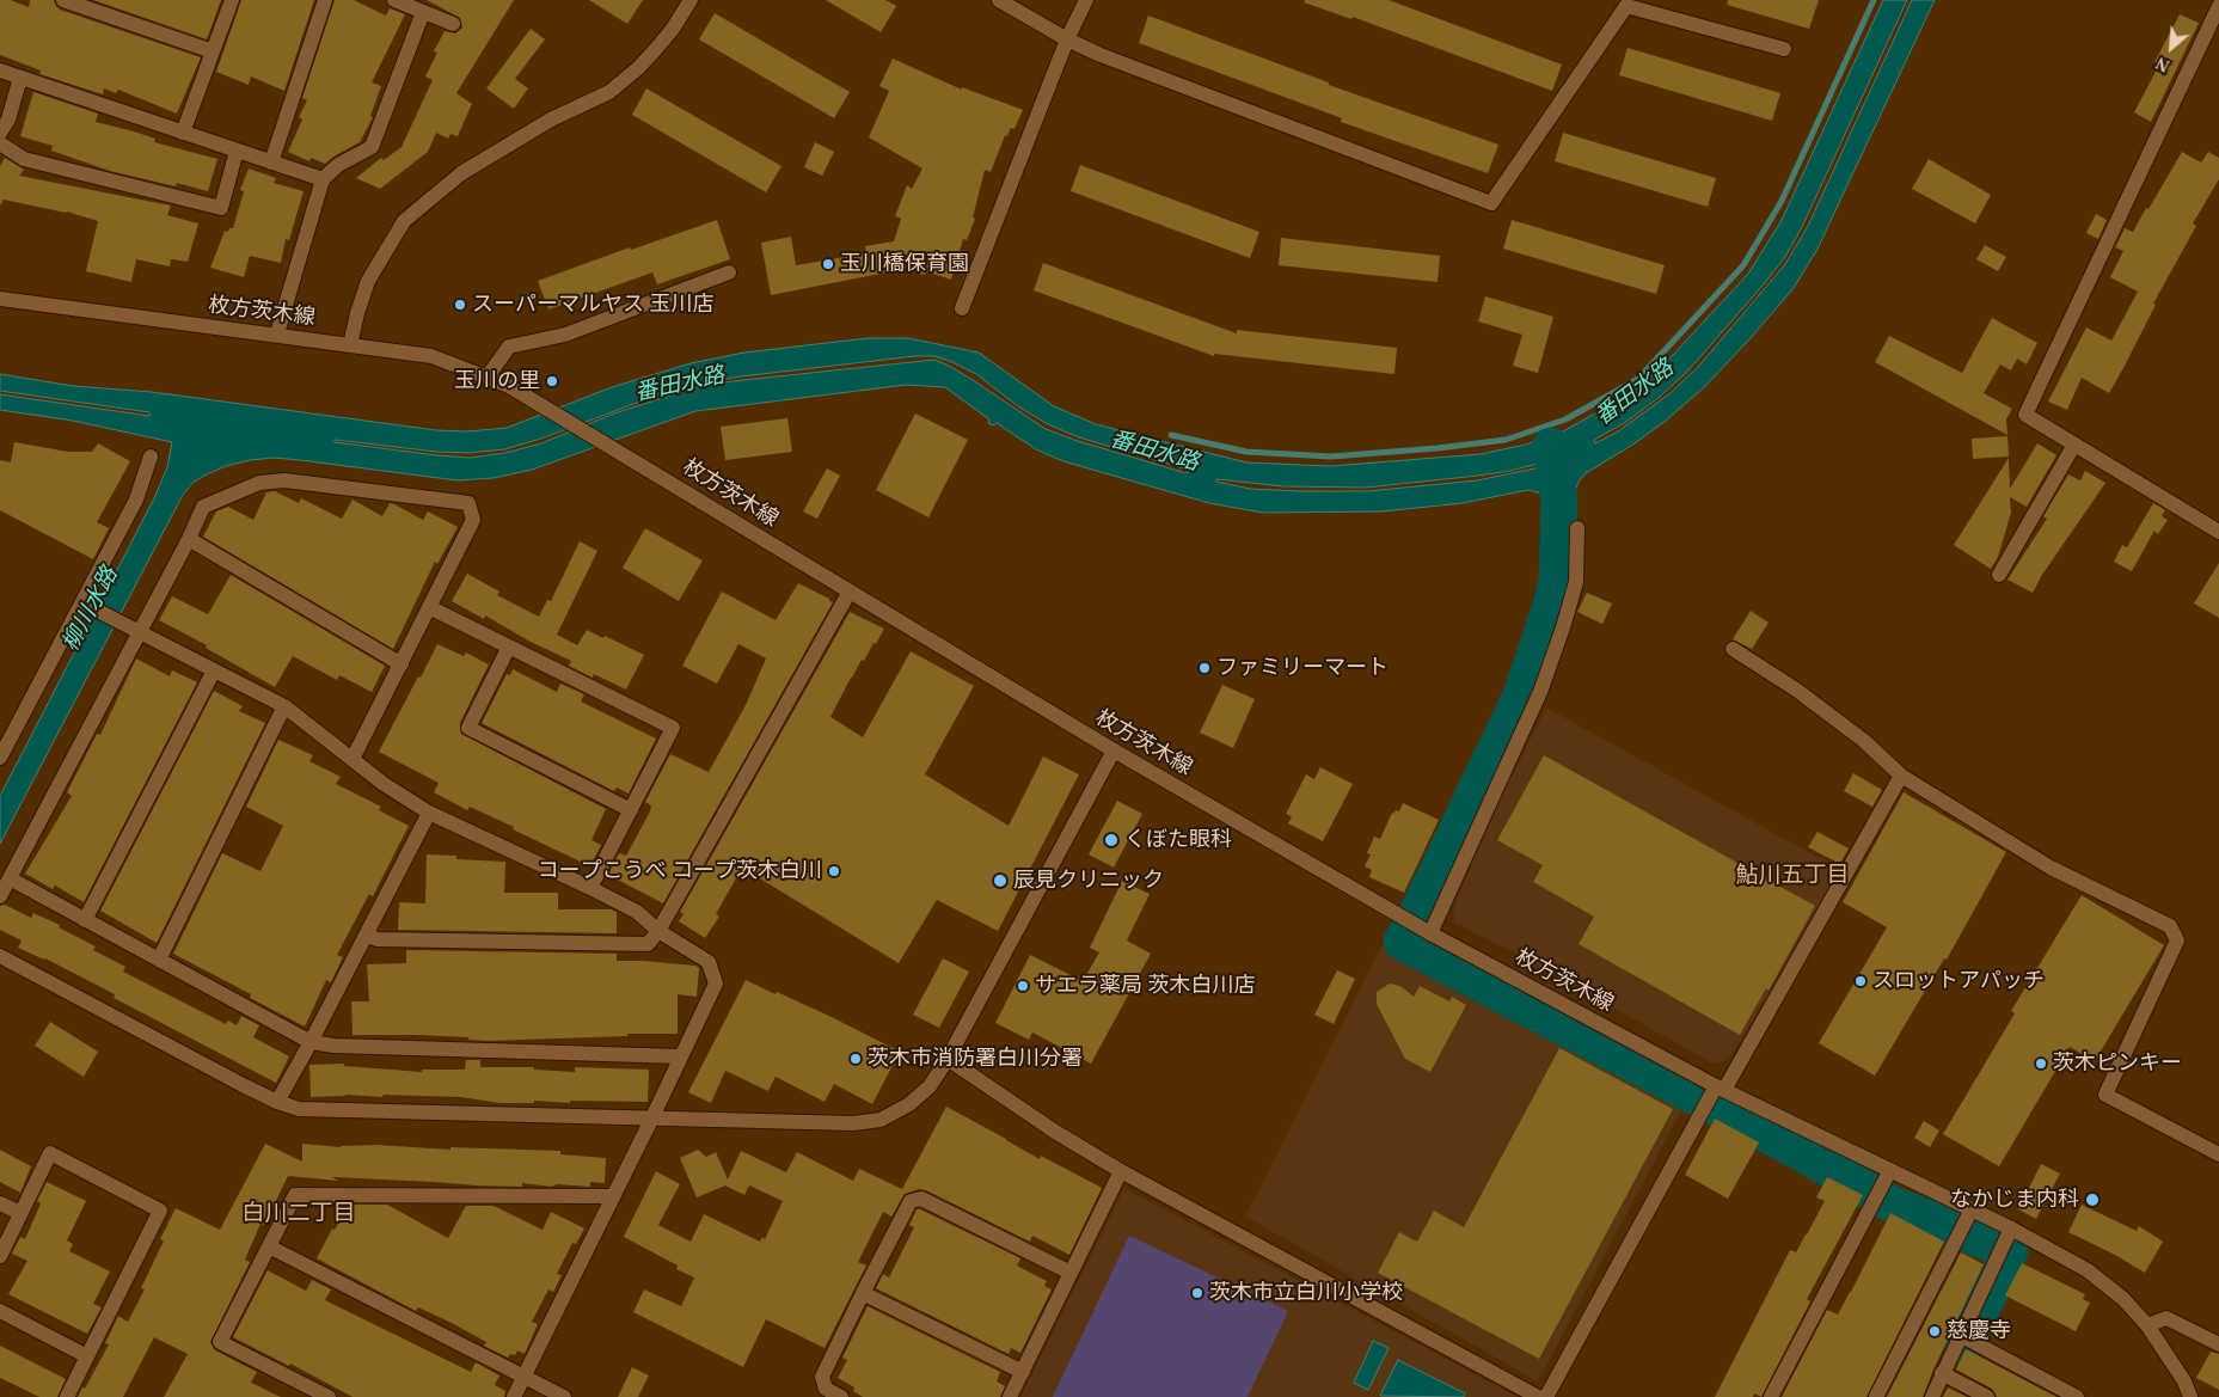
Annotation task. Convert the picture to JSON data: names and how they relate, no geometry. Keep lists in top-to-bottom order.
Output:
{
  "streets": {
    "street": ["枚方茨木線"]
  },
  "districts": ["鮎川五丁目", "白川二丁目"],
  "water": ["番田水路", "柳川水路"],
  "places": [
    "玉川橋保育園",
    "スーパーマルヤス 玉川店",
    "玉川の里",
    "ファミリーマート",
    "くぼた眼科",
    "コープこうべ コープ茨木白川",
    "辰見クリニック",
    "スロットアパッチ",
    "サエラ薬局 茨木白川店",
    "茨木市消防署白川分署",
    "茨木ピンキー",
    "なかじま内科",
    "茨木市立白川小学校",
    "慈慶寺"
  ],
  "north": "bottom left"
}
